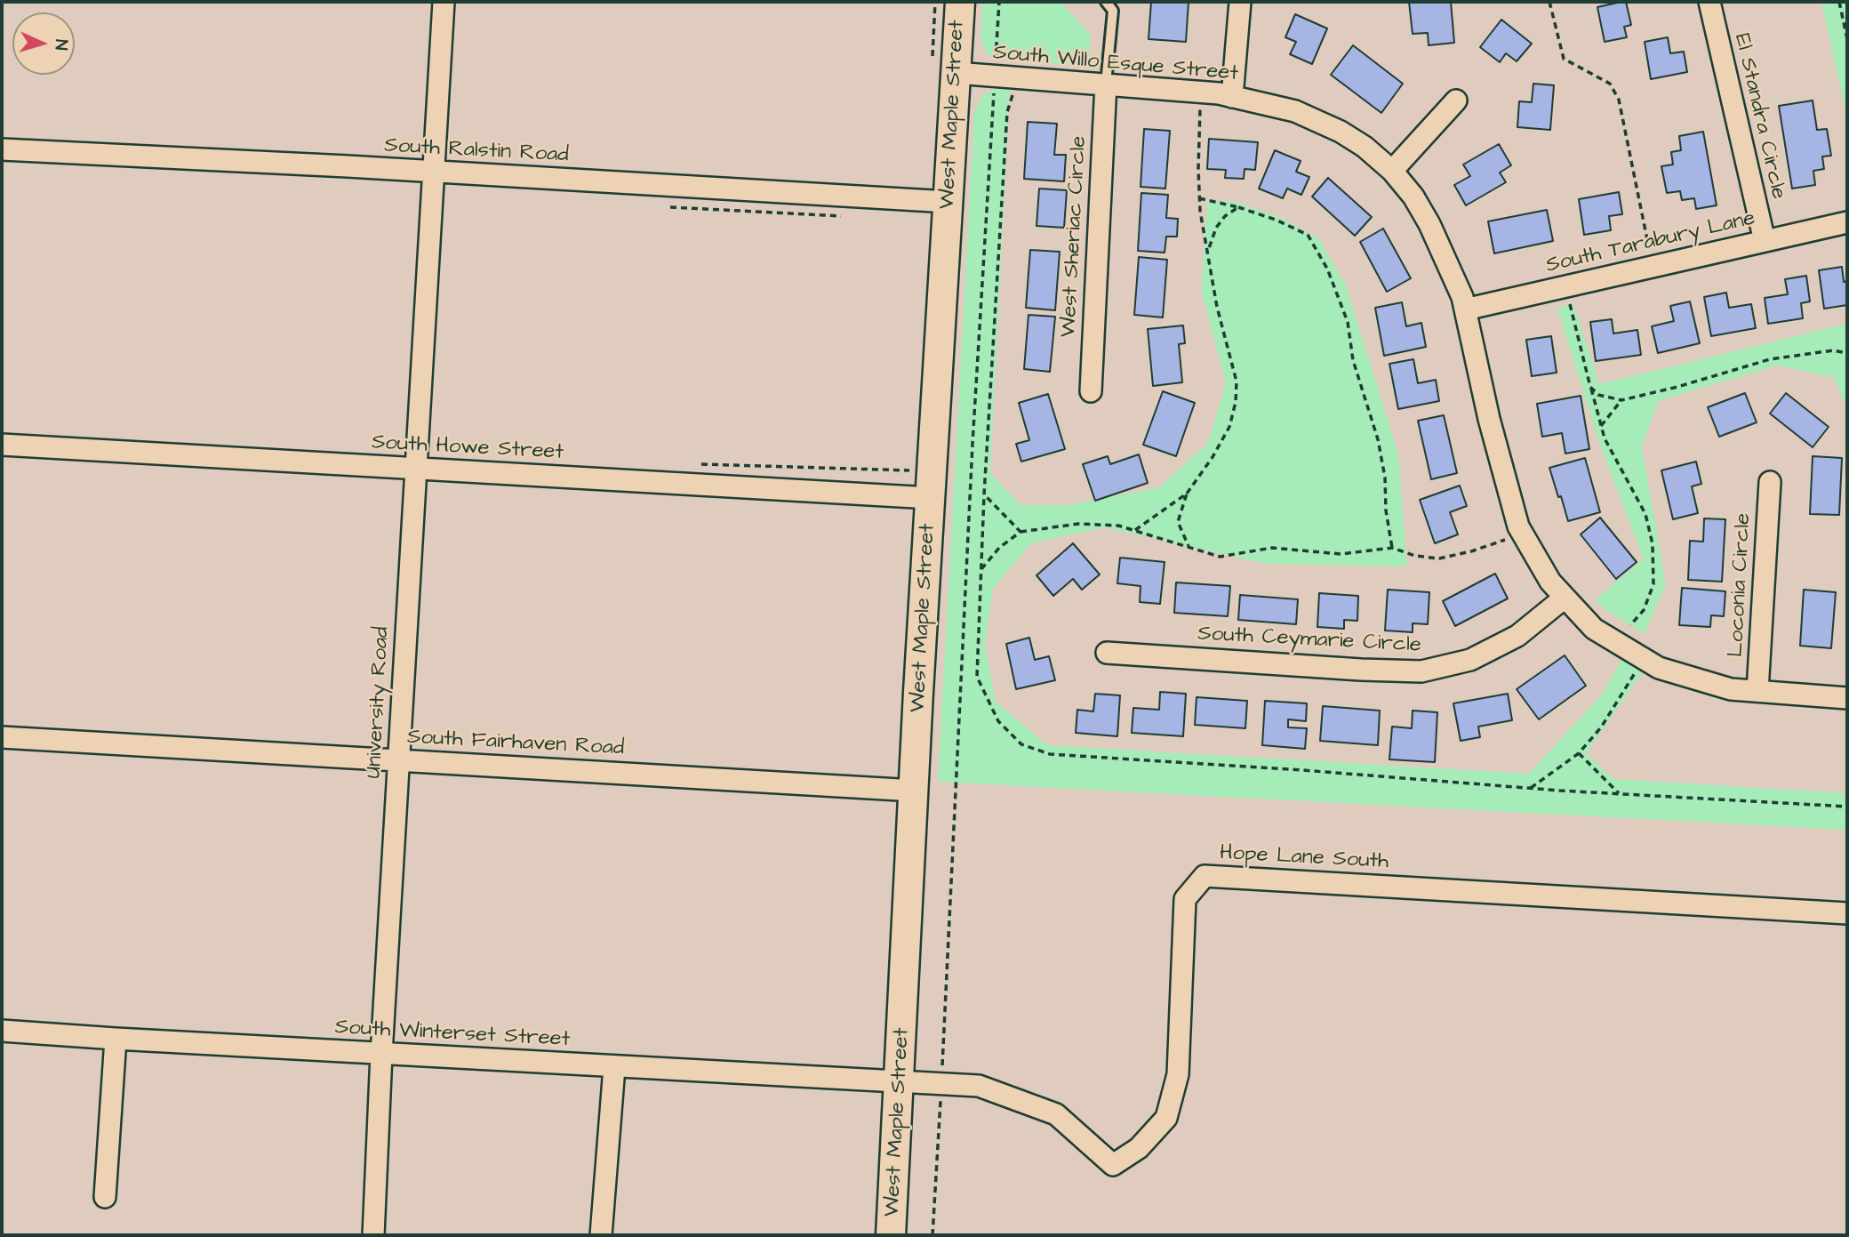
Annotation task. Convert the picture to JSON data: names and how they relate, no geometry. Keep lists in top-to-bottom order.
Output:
{
  "streets": {
    "main road": ["West Maple Street"],
    "street": [
      "South Willo Esque Street",
      "El Standra Circle",
      "South Ralstin Road",
      "West Sheriac Circle",
      "South Tarabury Lane",
      "South Howe Street",
      "Loconia Circle",
      "South Ceymarie Circle",
      "University Road",
      "South Fairhaven Road",
      "Hope Lane South",
      "South Winterset Street"
    ]
  },
  "crossings": [
    ["South Willo Esque Street", "West Maple Street"],
    ["South Willo Esque Street", "West Sheriac Circle"],
    ["South Willo Esque Street", "South Tarabury Lane"],
    ["South Willo Esque Street", "Loconia Circle"],
    ["South Willo Esque Street", "South Ceymarie Circle"],
    ["West Maple Street", "South Ralstin Road"],
    ["West Maple Street", "South Howe Street"],
    ["West Maple Street", "South Fairhaven Road"],
    ["West Maple Street", "Hope Lane South"],
    ["West Maple Street", "South Winterset Street"],
    ["El Standra Circle", "South Tarabury Lane"],
    ["South Ralstin Road", "University Road"],
    ["South Howe Street", "University Road"],
    ["University Road", "South Fairhaven Road"],
    ["University Road", "South Winterset Street"],
    ["Hope Lane South", "South Winterset Street"]
  ],
  "north": "right"
}
